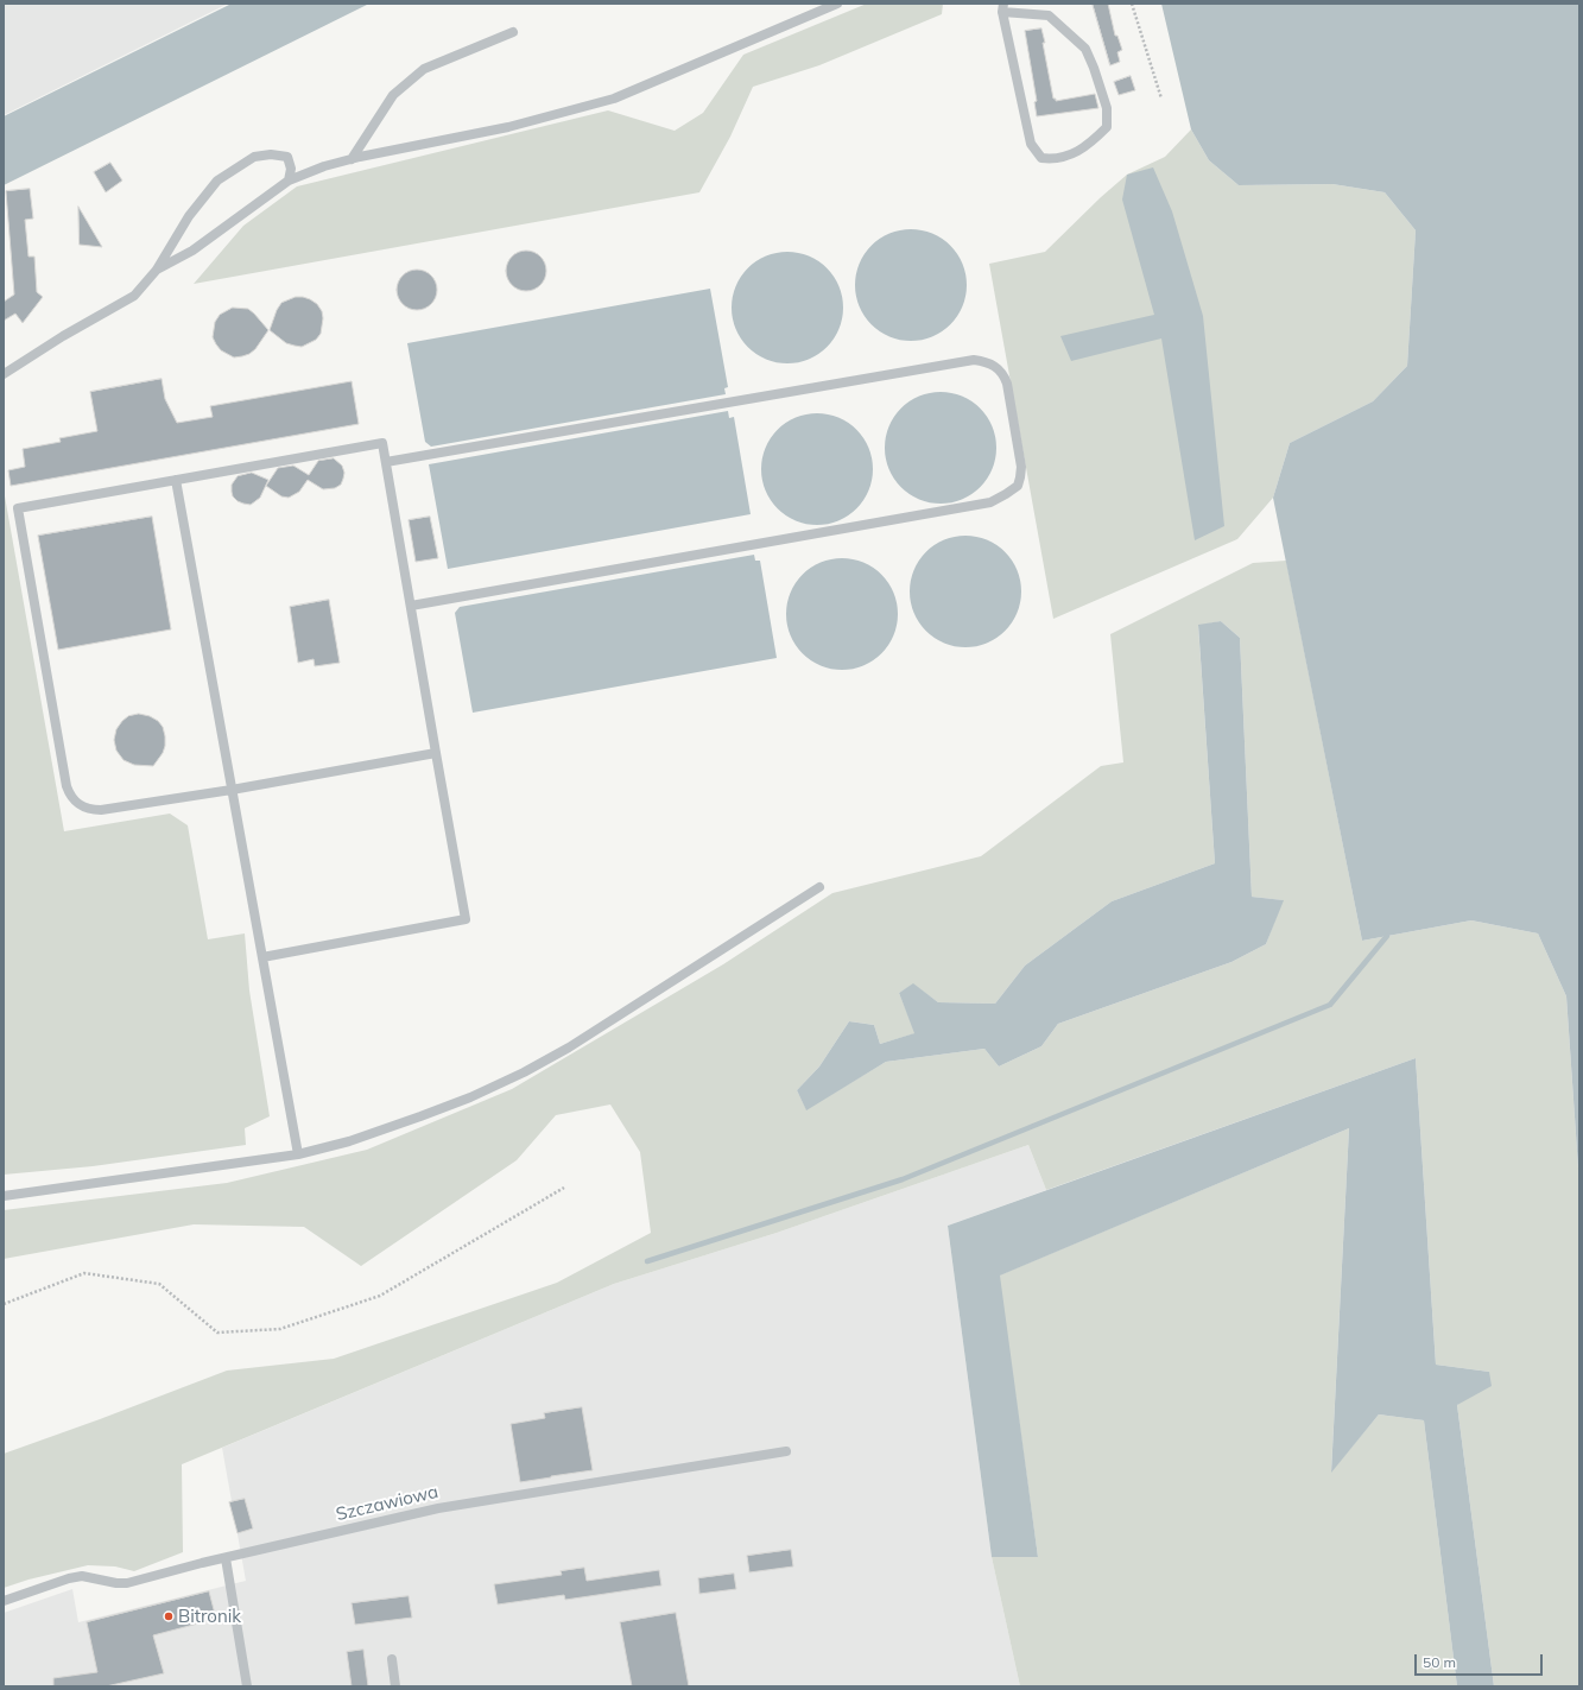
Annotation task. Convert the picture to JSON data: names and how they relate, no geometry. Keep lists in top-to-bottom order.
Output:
{
  "streets": {
    "lane": ["Szczawiowa"]
  },
  "places": ["Bitronik"],
  "scale_bar": "50 m"
}
